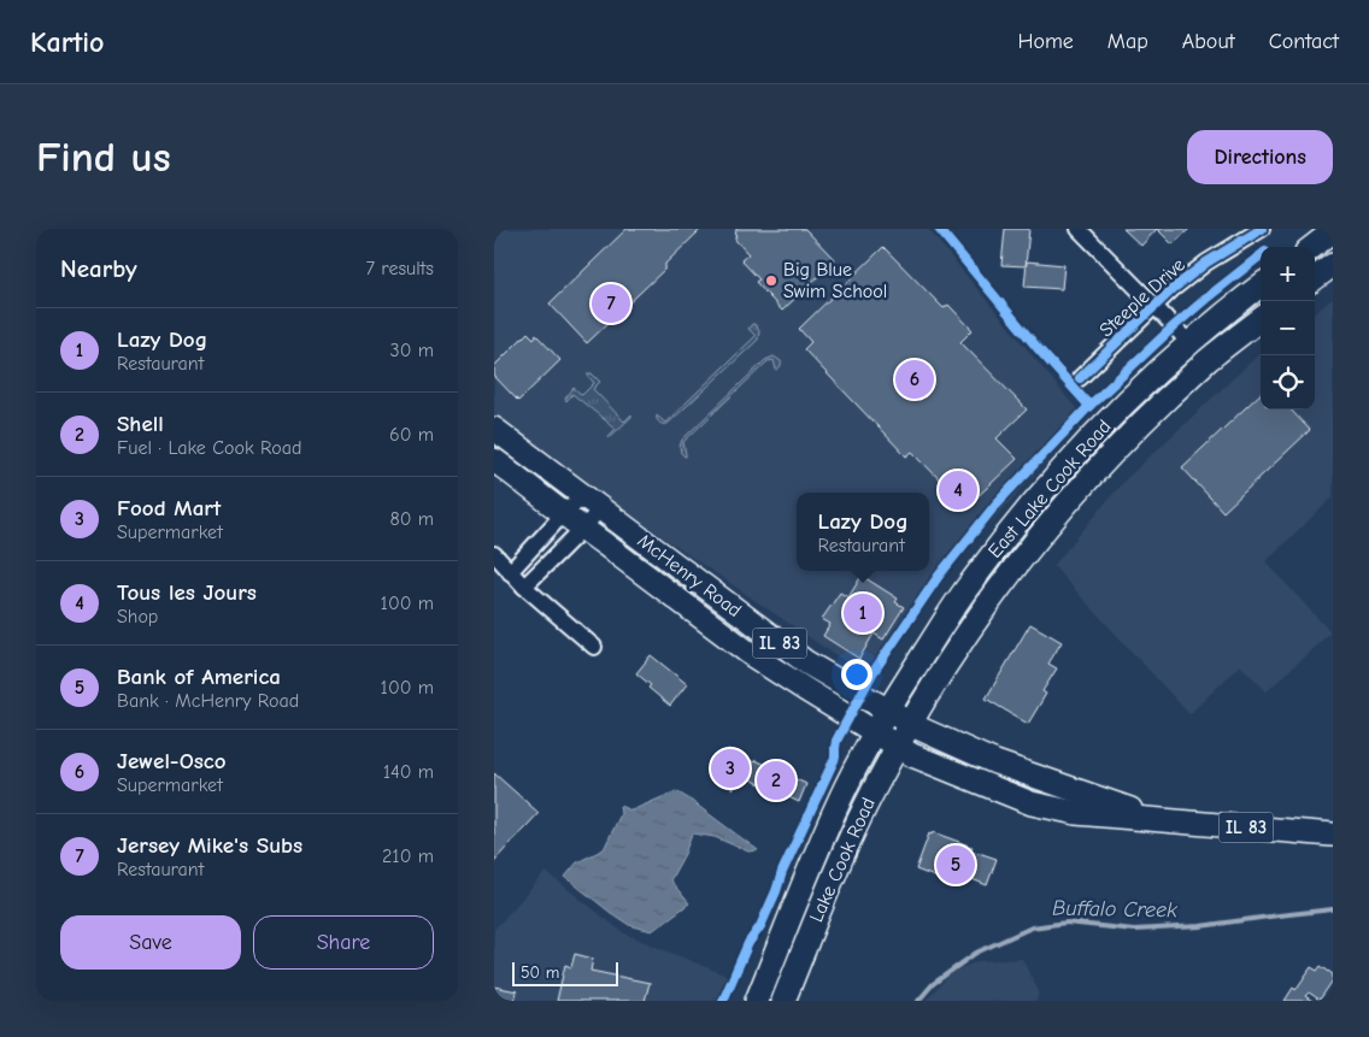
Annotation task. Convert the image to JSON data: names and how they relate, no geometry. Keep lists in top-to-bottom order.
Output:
{
  "streets": {
    "main road": [
      "East Lake Cook Road",
      "McHenry Road",
      "IL 83",
      "Lake Cook Road"
    ],
    "street": ["Steeple Drive"]
  },
  "crossings": [
    ["East Lake Cook Road", "McHenry Road"],
    ["East Lake Cook Road", "Lake Cook Road"],
    ["McHenry Road", "Lake Cook Road"]
  ],
  "water": ["Buffalo Creek"],
  "places": ["Big Blue Swim School"],
  "scale_bar": "50 m",
  "page": {
    "header": "Kartio",
    "nav": [
      "Home",
      "Map",
      "About",
      "Contact"
    ],
    "buttons": [
      "Directions",
      ["Save", "Share"]
    ],
    "title": "Find us",
    "heading": ["Nearby", "7 results"],
    "map_buttons": ["+", "−"],
    "pins": [
      "7",
      "6",
      "4",
      "1",
      "3",
      "2",
      "5"
    ],
    "list": [
      {
        "mark": "1",
        "name": "Lazy Dog",
        "note": "Restaurant",
        "value": "30 m"
      },
      {
        "mark": "2",
        "name": "Shell",
        "note": "Fuel · Lake Cook Road",
        "value": "60 m"
      },
      {
        "mark": "3",
        "name": "Food Mart",
        "note": "Supermarket",
        "value": "80 m"
      },
      {
        "mark": "4",
        "name": "Tous les Jours",
        "note": "Shop",
        "value": "100 m"
      },
      {
        "mark": "5",
        "name": "Bank of America",
        "note": "Bank · McHenry Road",
        "value": "100 m"
      },
      {
        "mark": "6",
        "name": "Jewel-Osco",
        "note": "Supermarket",
        "value": "140 m"
      },
      {
        "mark": "7",
        "name": "Jersey Mike's Subs",
        "note": "Restaurant",
        "value": "210 m"
      }
    ],
    "popup": ["Lazy Dog", "Restaurant"],
    "scale": "50 m"
  }
}
